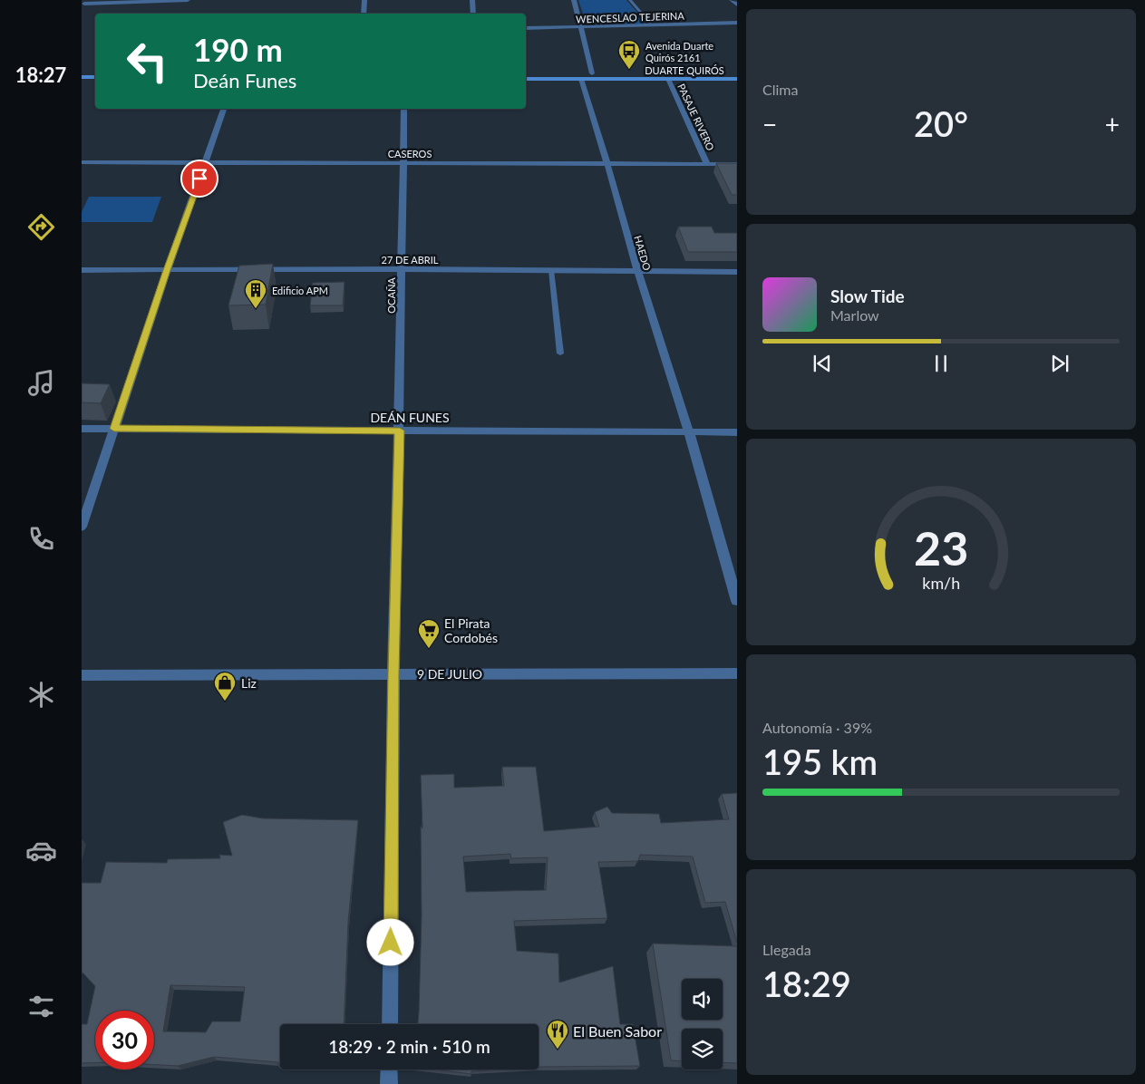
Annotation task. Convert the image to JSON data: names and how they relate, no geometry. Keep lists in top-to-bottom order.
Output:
{
  "streets": {
    "main road": ["DUARTE QUIRÓS"],
    "street": [
      "WENCESLAO TEJERINA",
      "PASAJE RIVERO",
      "CASEROS",
      "HAEDO",
      "27 DE ABRIL",
      "OCAÑA",
      "DEÁN FUNES",
      "9 DE JULIO"
    ]
  },
  "crossings": [
    ["DUARTE QUIRÓS", "PASAJE RIVERO"],
    ["DUARTE QUIRÓS", "HAEDO"],
    ["PASAJE RIVERO", "CASEROS"],
    ["CASEROS", "HAEDO"],
    ["CASEROS", "OCAÑA"],
    ["HAEDO", "27 DE ABRIL"],
    ["HAEDO", "DEÁN FUNES"],
    ["27 DE ABRIL", "OCAÑA"],
    ["OCAÑA", "DEÁN FUNES"],
    ["OCAÑA", "9 DE JULIO"]
  ],
  "places": {
    "bus stop": ["Avenida Duarte Quirós 2161"],
    "building": ["Edificio APM"],
    "supermarket": ["El Pirata Cordobés"],
    "shop": ["Liz"],
    "restaurant": ["El Buen Sabor"]
  },
  "page": {
    "tabs": "18:27",
    "tile": [
      "Clima",
      ["Autonomía · 39%", "195 km"],
      ["Llegada", "18:29"]
    ],
    "turn": ["190 m", "Deán Funes"],
    "heat": ["−", "20°", "+"],
    "song": ["Slow Tide", "Marlow"],
    "limit": "30",
    "trip": "18:29 · 2 min · 510 m",
    "gauge": ["23", "km/h"]
  }
}
